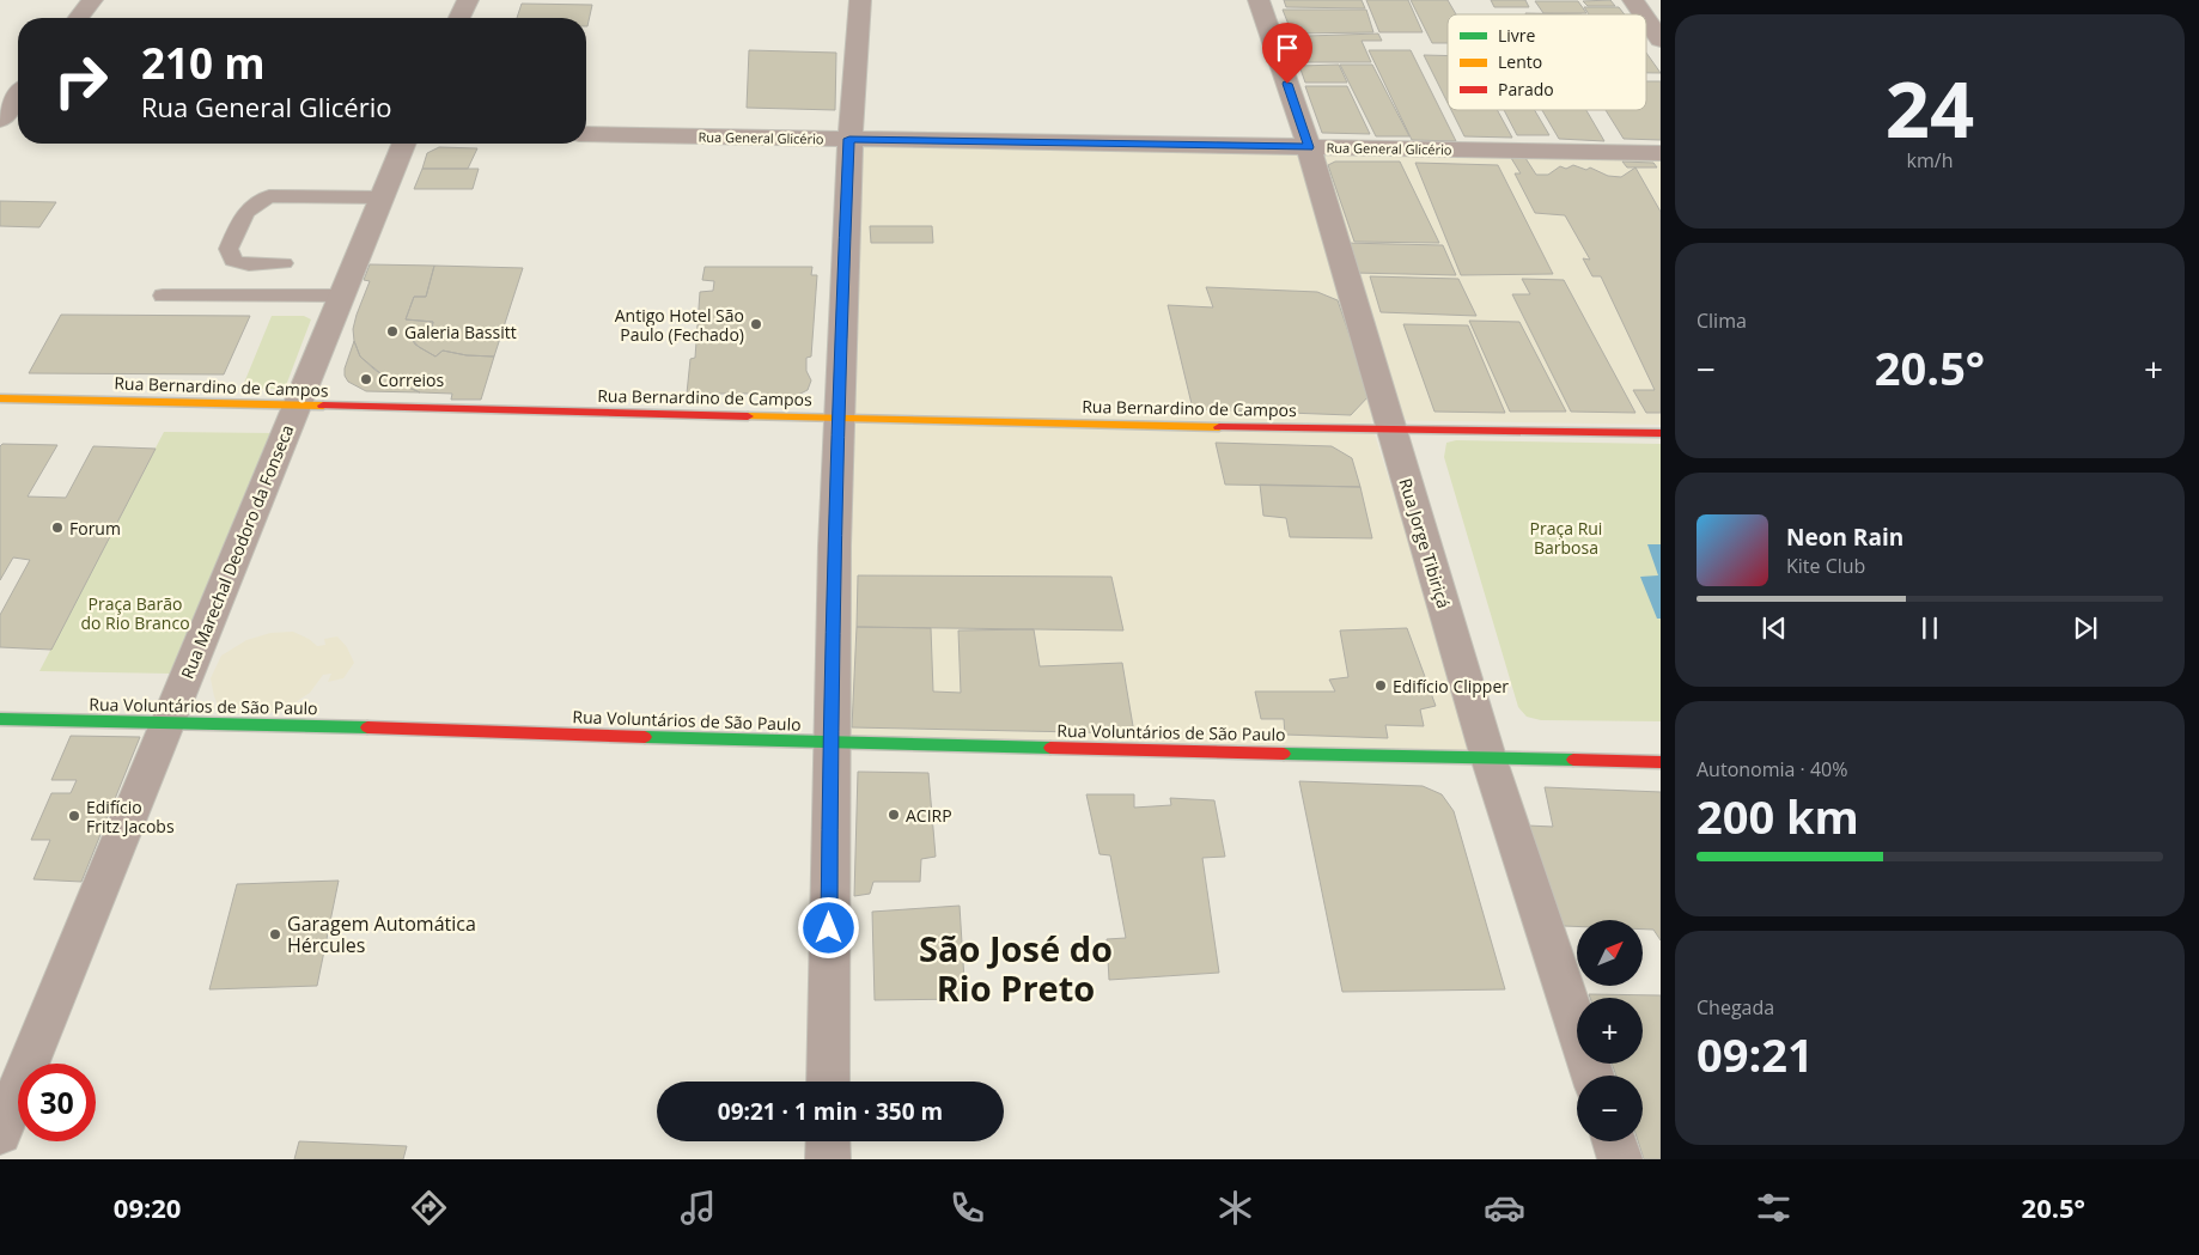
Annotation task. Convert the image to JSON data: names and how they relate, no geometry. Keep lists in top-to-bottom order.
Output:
{
  "streets": {
    "street": [
      "Rua General Glicério",
      "Rua Bernardino de Campos",
      "Rua Jorge Tibiriçá",
      "Rua Marechal Deodoro da Fonseca",
      "Rua Voluntários de São Paulo"
    ]
  },
  "crossings": [
    ["Rua General Glicério", "Rua Jorge Tibiriçá"],
    ["Rua Bernardino de Campos", "Rua Jorge Tibiriçá"],
    ["Rua Bernardino de Campos", "Rua Marechal Deodoro da Fonseca"],
    ["Rua Jorge Tibiriçá", "Rua Voluntários de São Paulo"],
    ["Rua Marechal Deodoro da Fonseca", "Rua Voluntários de São Paulo"]
  ],
  "districts": ["São José do Rio Preto"],
  "parks": ["Praça Rui Barbosa", "Praça Barão do Rio Branco"],
  "places": [
    "Antigo Hotel São Paulo (Fechado)",
    "Galeria Bassitt",
    "Correios",
    "Forum",
    "Edifício Clipper",
    "ACIRP",
    "Edifício Fritz Jacobs",
    "Garagem Automática Hércules"
  ],
  "legend": ["Livre", "Lento", "Parado"],
  "north": "top right",
  "page": {
    "tile": [
      ["24", "km/h"],
      "Clima",
      ["Autonomia · 40%", "200 km"],
      ["Chegada", "09:21"]
    ],
    "turn": ["210 m", "Rua General Glicério"],
    "heat": ["−", "20.5°", "+"],
    "song": ["Neon Rain", "Kite Club"],
    "map_buttons": ["+", "−"],
    "limit": "30",
    "trip": "09:21 · 1 min · 350 m",
    "tabs": ["09:20", "20.5°"]
  }
}
